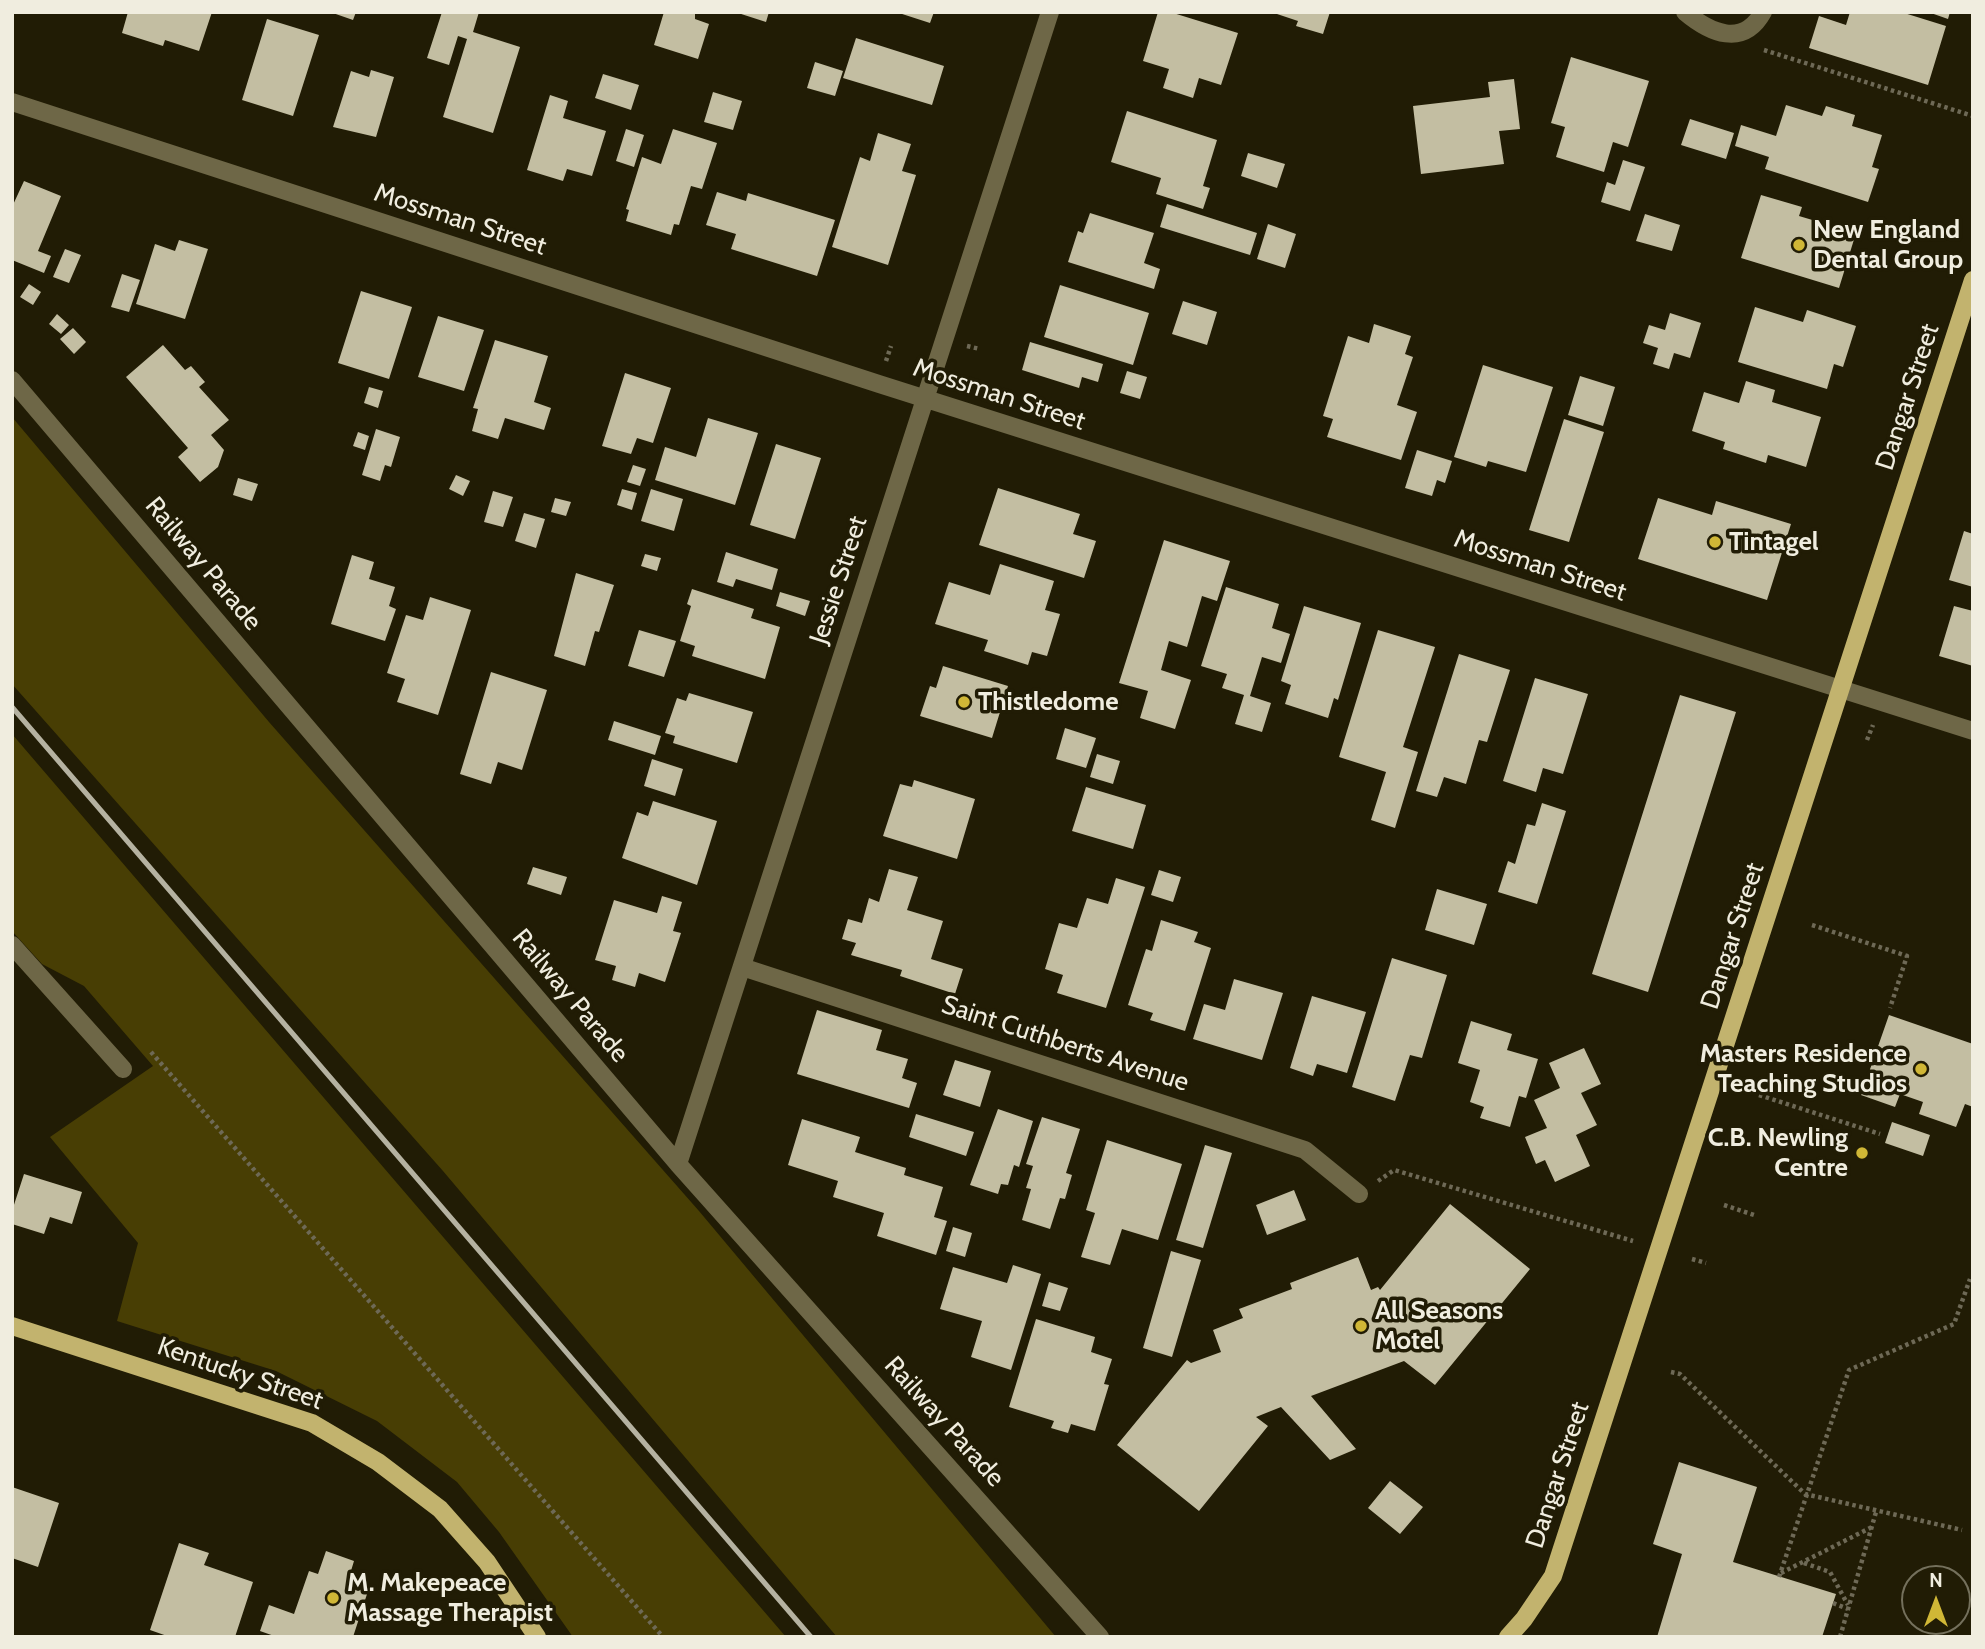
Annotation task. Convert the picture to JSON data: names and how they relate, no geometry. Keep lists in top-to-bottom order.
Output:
{
  "streets": {
    "main road": ["Dangar Street", "Kentucky Street"],
    "street": [
      "Mossman Street",
      "Railway Parade",
      "Jessie Street",
      "Saint Cuthberts Avenue"
    ]
  },
  "crossings": [
    ["Mossman Street", "Dangar Street"],
    ["Mossman Street", "Jessie Street"],
    ["Railway Parade", "Jessie Street"],
    ["Jessie Street", "Saint Cuthberts Avenue"]
  ],
  "places": [
    "New England Dental Group",
    "Tintagel",
    "Thistledome",
    "Masters Residence Teaching Studios",
    "C.B. Newling Centre",
    "All Seasons Motel",
    "M. Makepeace Massage Therapist"
  ],
  "north": "top"
}
